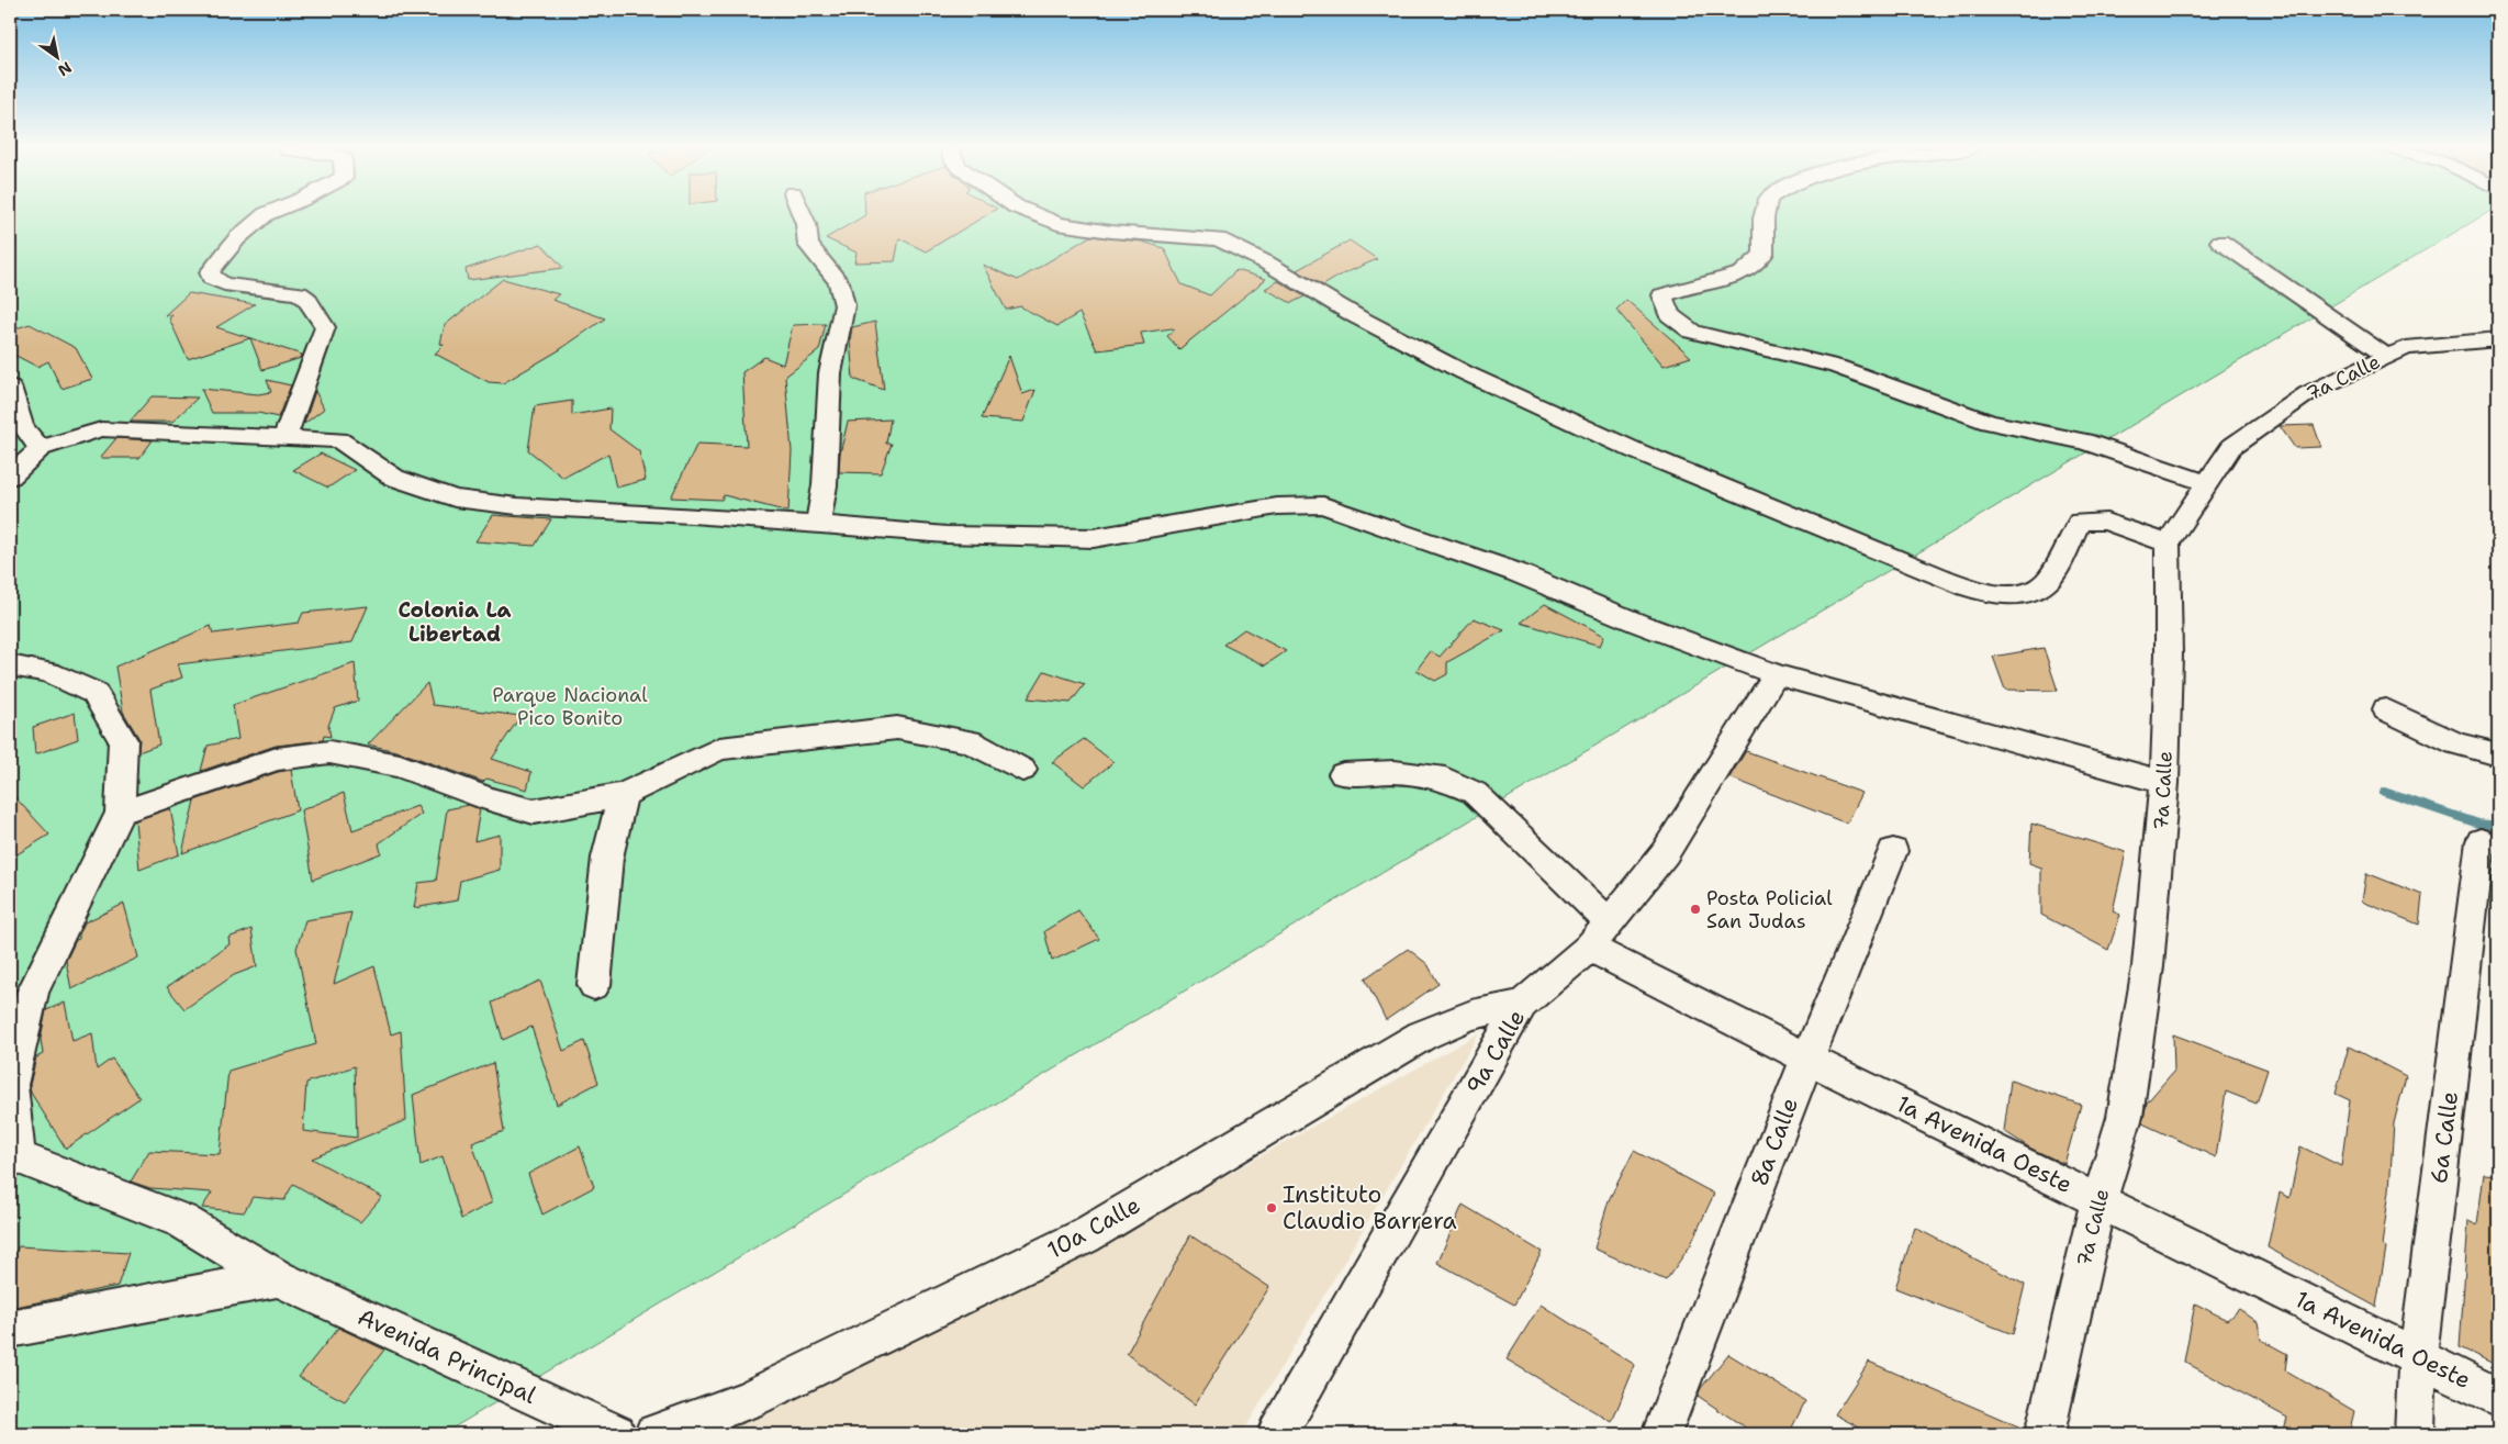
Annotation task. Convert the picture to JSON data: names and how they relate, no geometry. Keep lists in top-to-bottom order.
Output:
{
  "streets": {
    "street": [
      "7a Calle",
      "9a Calle",
      "6a Calle",
      "8a Calle",
      "1a Avenida Oeste",
      "10a Calle",
      "Avenida Principal"
    ]
  },
  "crossings": [
    ["7a Calle", "1a Avenida Oeste"],
    ["9a Calle", "1a Avenida Oeste"],
    ["9a Calle", "10a Calle"],
    ["6a Calle", "1a Avenida Oeste"],
    ["8a Calle", "1a Avenida Oeste"]
  ],
  "districts": ["Colonia La Libertad"],
  "parks": ["Parque Nacional Pico Bonito"],
  "places": ["Posta Policial San Judas", "Instituto Claudio Barrera"],
  "north": "bottom right"
}
